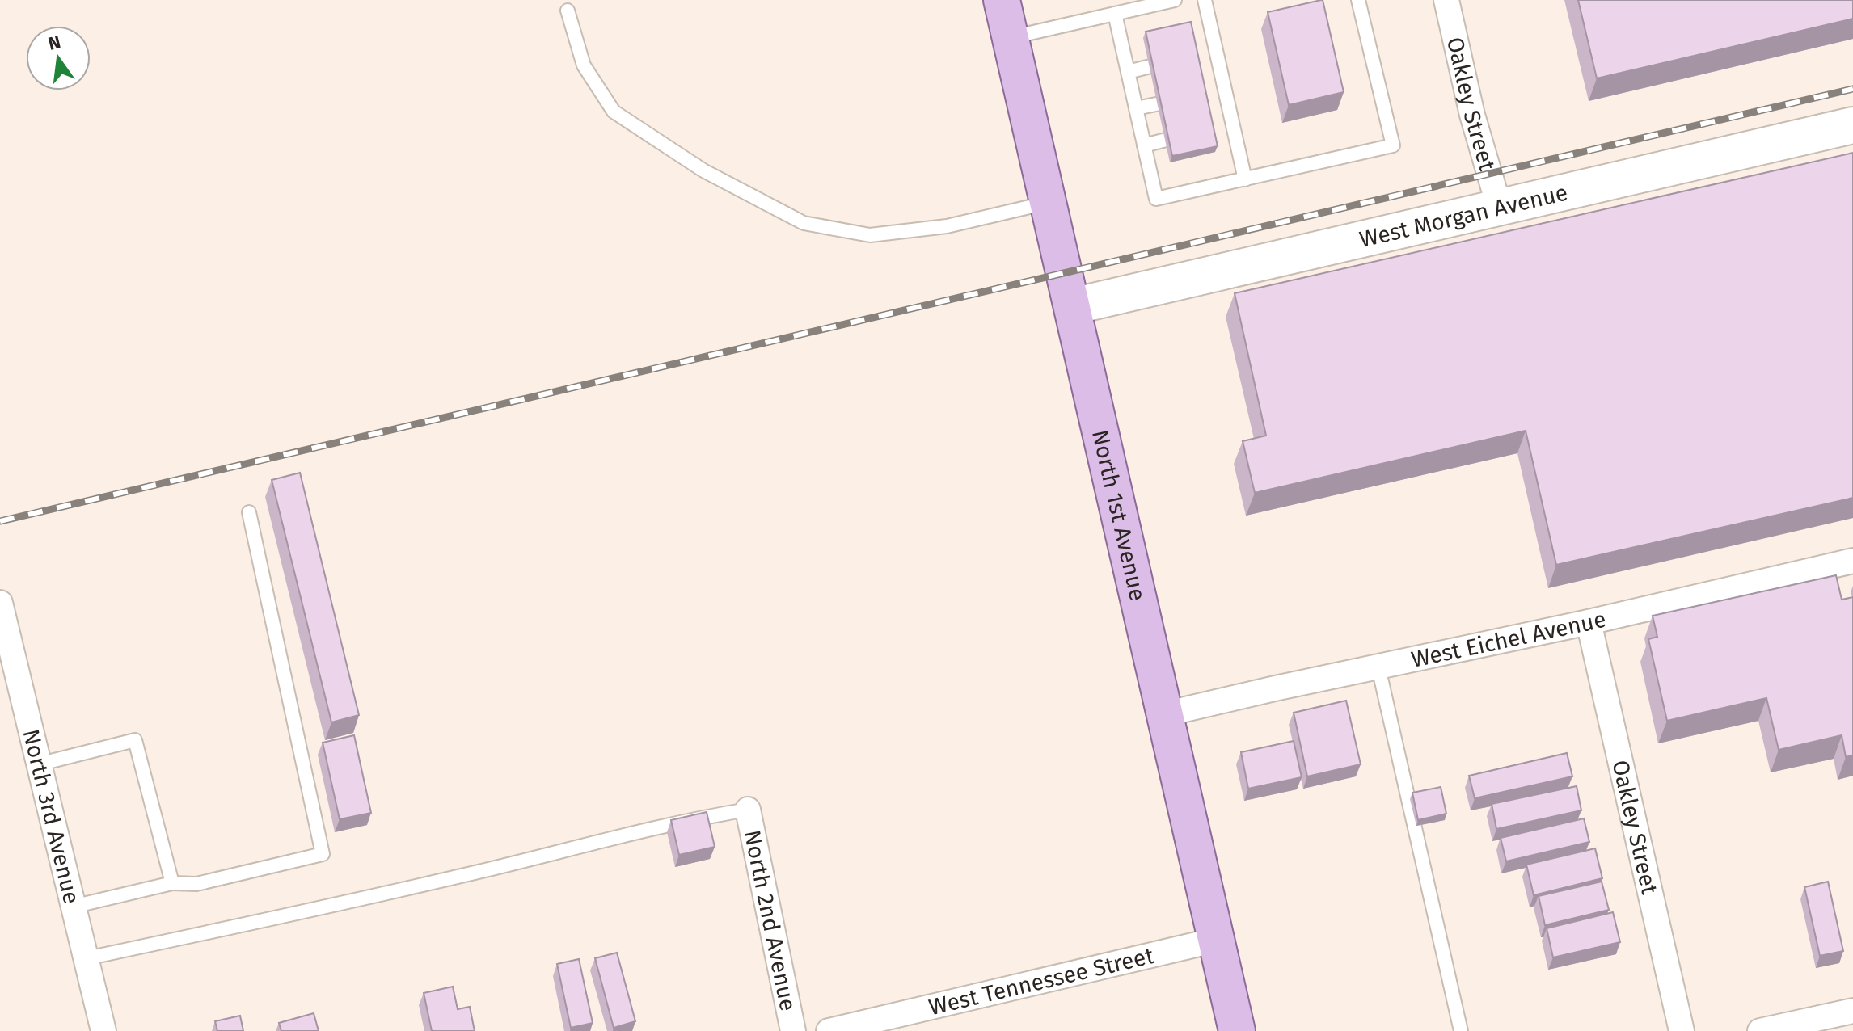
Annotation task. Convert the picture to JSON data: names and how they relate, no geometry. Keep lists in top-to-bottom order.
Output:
{
  "streets": {
    "main road": ["North 1st Avenue"],
    "street": [
      "Oakley Street",
      "West Morgan Avenue",
      "West Eichel Avenue",
      "North 3rd Avenue",
      "North 2nd Avenue",
      "West Tennessee Street"
    ]
  },
  "crossings": [
    ["Oakley Street", "West Morgan Avenue"],
    ["Oakley Street", "West Eichel Avenue"],
    ["West Morgan Avenue", "North 1st Avenue"],
    ["North 1st Avenue", "West Eichel Avenue"],
    ["North 1st Avenue", "West Tennessee Street"]
  ],
  "north": "top"
}
